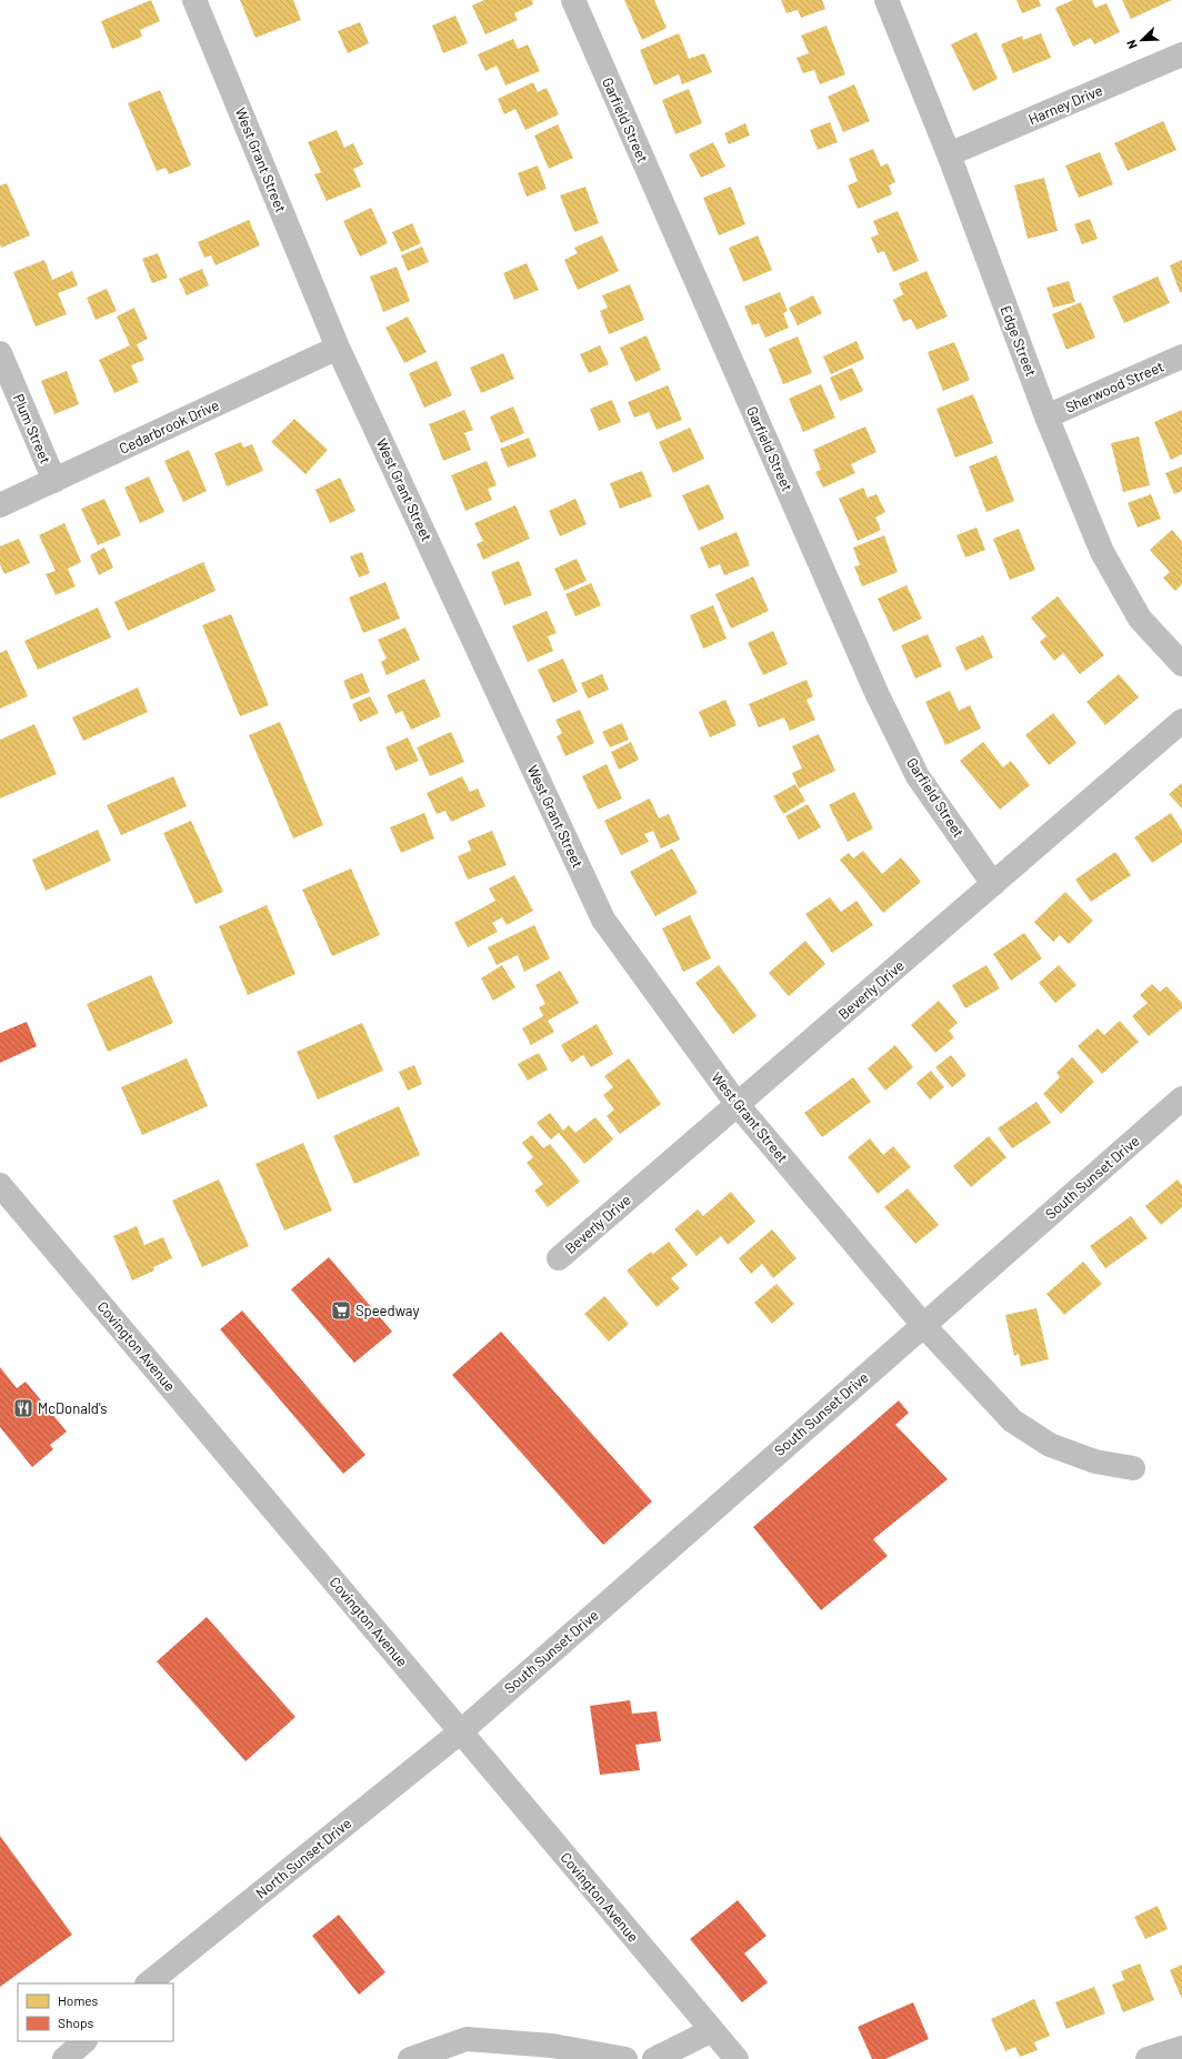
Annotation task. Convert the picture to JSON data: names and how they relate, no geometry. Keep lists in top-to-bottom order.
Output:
{
  "streets": {
    "street": [
      "Harney Drive",
      "Garfield Street",
      "West Grant Street",
      "Edge Street",
      "Sherwood Street",
      "Cedarbrook Drive",
      "Plum Street",
      "Beverly Drive",
      "South Sunset Drive",
      "Covington Avenue",
      "North Sunset Drive"
    ]
  },
  "crossings": [
    ["Harney Drive", "Edge Street"],
    ["Garfield Street", "Beverly Drive"],
    ["West Grant Street", "Cedarbrook Drive"],
    ["West Grant Street", "Beverly Drive"],
    ["West Grant Street", "South Sunset Drive"],
    ["Edge Street", "Sherwood Street"],
    ["Cedarbrook Drive", "Plum Street"],
    ["South Sunset Drive", "Covington Avenue"],
    ["South Sunset Drive", "North Sunset Drive"],
    ["Covington Avenue", "North Sunset Drive"]
  ],
  "places": {
    "supermarket": ["Speedway"],
    "restaurant": ["McDonald's"]
  },
  "legend": ["Homes", "Shops"],
  "north": "bottom left"
}
